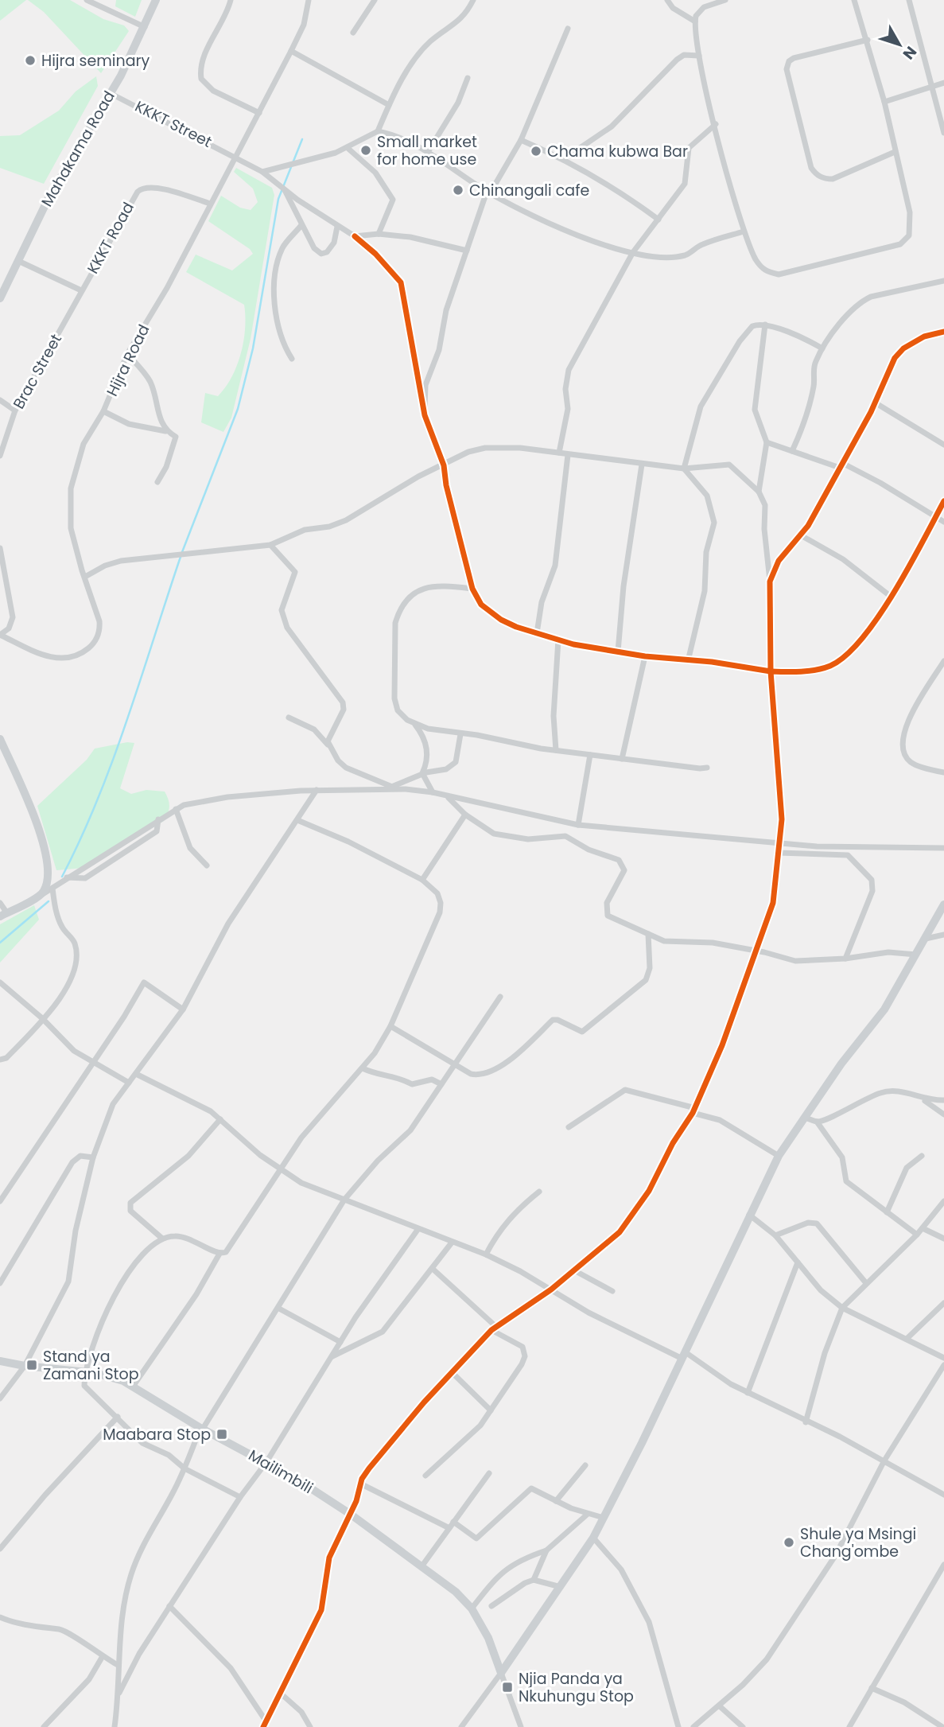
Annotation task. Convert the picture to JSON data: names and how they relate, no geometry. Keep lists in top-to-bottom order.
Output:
{
  "streets": {
    "street": [
      "KKKT Street",
      "Mahakama Road",
      "KKKT Road",
      "Hijra Road",
      "Brac Street",
      "Mailimbili"
    ]
  },
  "crossings": [
    ["KKKT Street", "Mahakama Road"],
    ["KKKT Street", "Hijra Road"],
    ["Mahakama Road", "KKKT Road"],
    ["KKKT Road", "Hijra Road"],
    ["KKKT Road", "Brac Street"]
  ],
  "places": {
    "other": [
      "Hijra seminary",
      "Small market for home use",
      "Chama kubwa Bar",
      "Chinangali cafe",
      "Shule ya Msingi Chang'ombe"
    ],
    "transit": ["Stand ya Zamani Stop", "Maabara Stop", "Njia Panda ya Nkuhungu Stop"]
  },
  "north": "bottom right"
}
